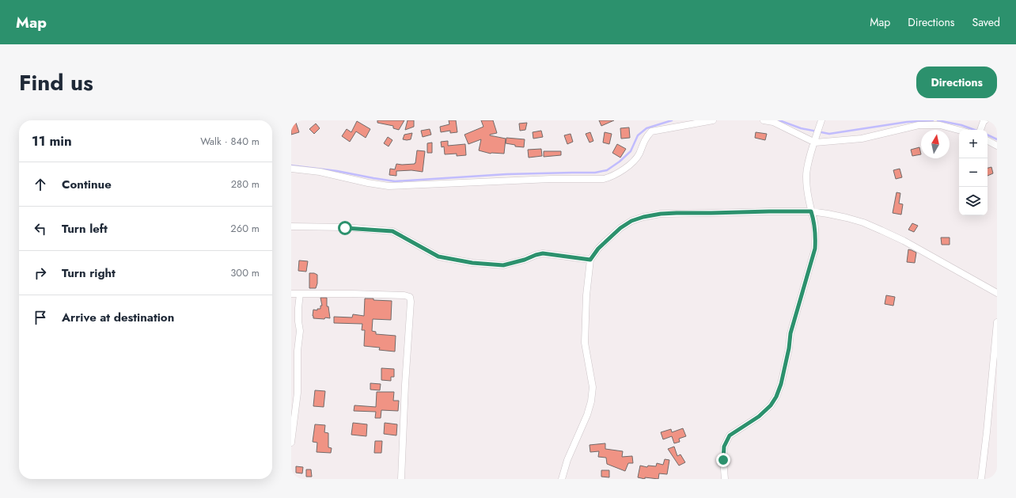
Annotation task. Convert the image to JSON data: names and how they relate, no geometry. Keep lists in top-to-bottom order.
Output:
{
  "north": "top",
  "page": {
    "header": "Map",
    "nav": ["Map", "Directions", "Saved"],
    "title": "Find us",
    "buttons": "Directions",
    "heading": ["11 min", "Walk · 840 m"],
    "map_buttons": ["+", "−"],
    "list": [
      ["Continue", "280 m"],
      ["Turn left", "260 m"],
      ["Turn right", "300 m"],
      "Arrive at destination"
    ]
  }
}
